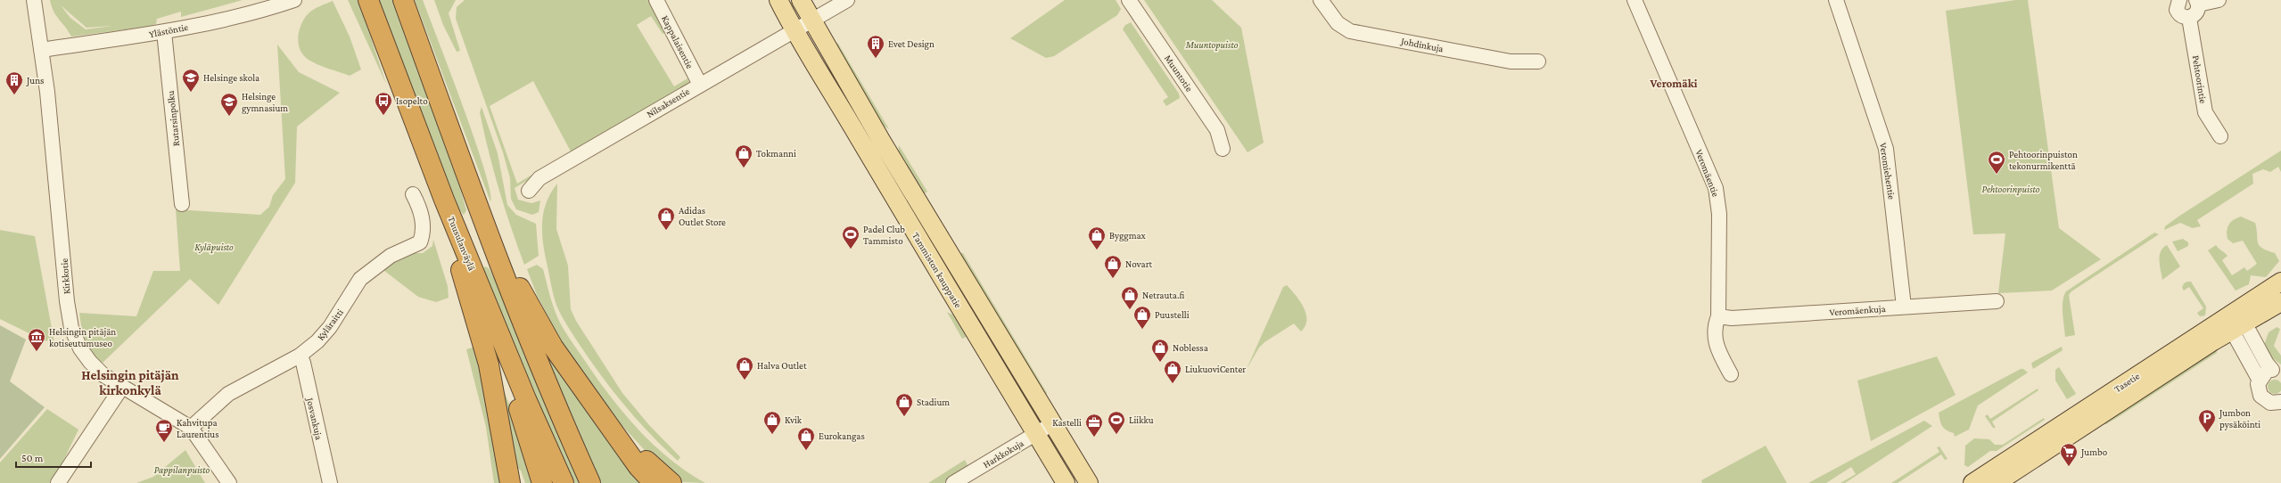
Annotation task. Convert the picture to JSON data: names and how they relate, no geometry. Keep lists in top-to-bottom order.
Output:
{
  "streets": {
    "highway": ["Tuusulanväylä"],
    "main road": ["Tammiston kauppatie", "Tasetie"],
    "street": [
      "Ylästöntie",
      "Kappalaisentie",
      "Johdinkuja",
      "Muuntotie",
      "Pehtoorintie",
      "Nilsaksentie",
      "Rutarsinpolku",
      "Veromiehentie",
      "Veromäentie",
      "Kirkkotie",
      "Veromäenkuja",
      "Kyläraitti",
      "Josvankuja",
      "Harkkokuja"
    ]
  },
  "crossings": [
    ["Ylästöntie", "Rutarsinpolku"],
    ["Ylästöntie", "Kirkkotie"],
    ["Kappalaisentie", "Nilsaksentie"],
    ["Nilsaksentie", "Tammiston kauppatie"],
    ["Veromiehentie", "Veromäenkuja"],
    ["Veromäentie", "Veromäenkuja"],
    ["Tammiston kauppatie", "Harkkokuja"],
    ["Kirkkotie", "Kyläraitti"],
    ["Kyläraitti", "Josvankuja"]
  ],
  "districts": ["Veromäki", "Helsingin pitäjän kirkonkylä"],
  "parks": [
    "Muuntopuisto",
    "Pehtoorinpuisto",
    "Kyläpuisto",
    "Pappilanpuisto"
  ],
  "places": {
    "building": ["Evet Design", "Juns"],
    "school or university": ["Helsinge skola", "Helsinge gymnasium"],
    "bus stop": ["Isopelto"],
    "shop": [
      "Tokmanni",
      "Adidas Outlet Store",
      "Byggmax",
      "Novart",
      "Netrauta.fi",
      "Puustelli",
      "Noblessa",
      "Halva Outlet",
      "LiukuoviCenter",
      "Stadium",
      "Kvik",
      "Eurokangas"
    ],
    "sports": ["Pehtoorinpuiston tekonurmikenttä", "Padel Club Tammisto", "Liikku"],
    "museum": ["Helsingin pitäjän kotiseutumuseo"],
    "parking": ["Jumbon pysäköinti"],
    "office": ["Kastelli"],
    "cafe": ["Kahvitupa Laurentius"],
    "supermarket": ["Jumbo"]
  },
  "scale_bar": "50 m"
}
